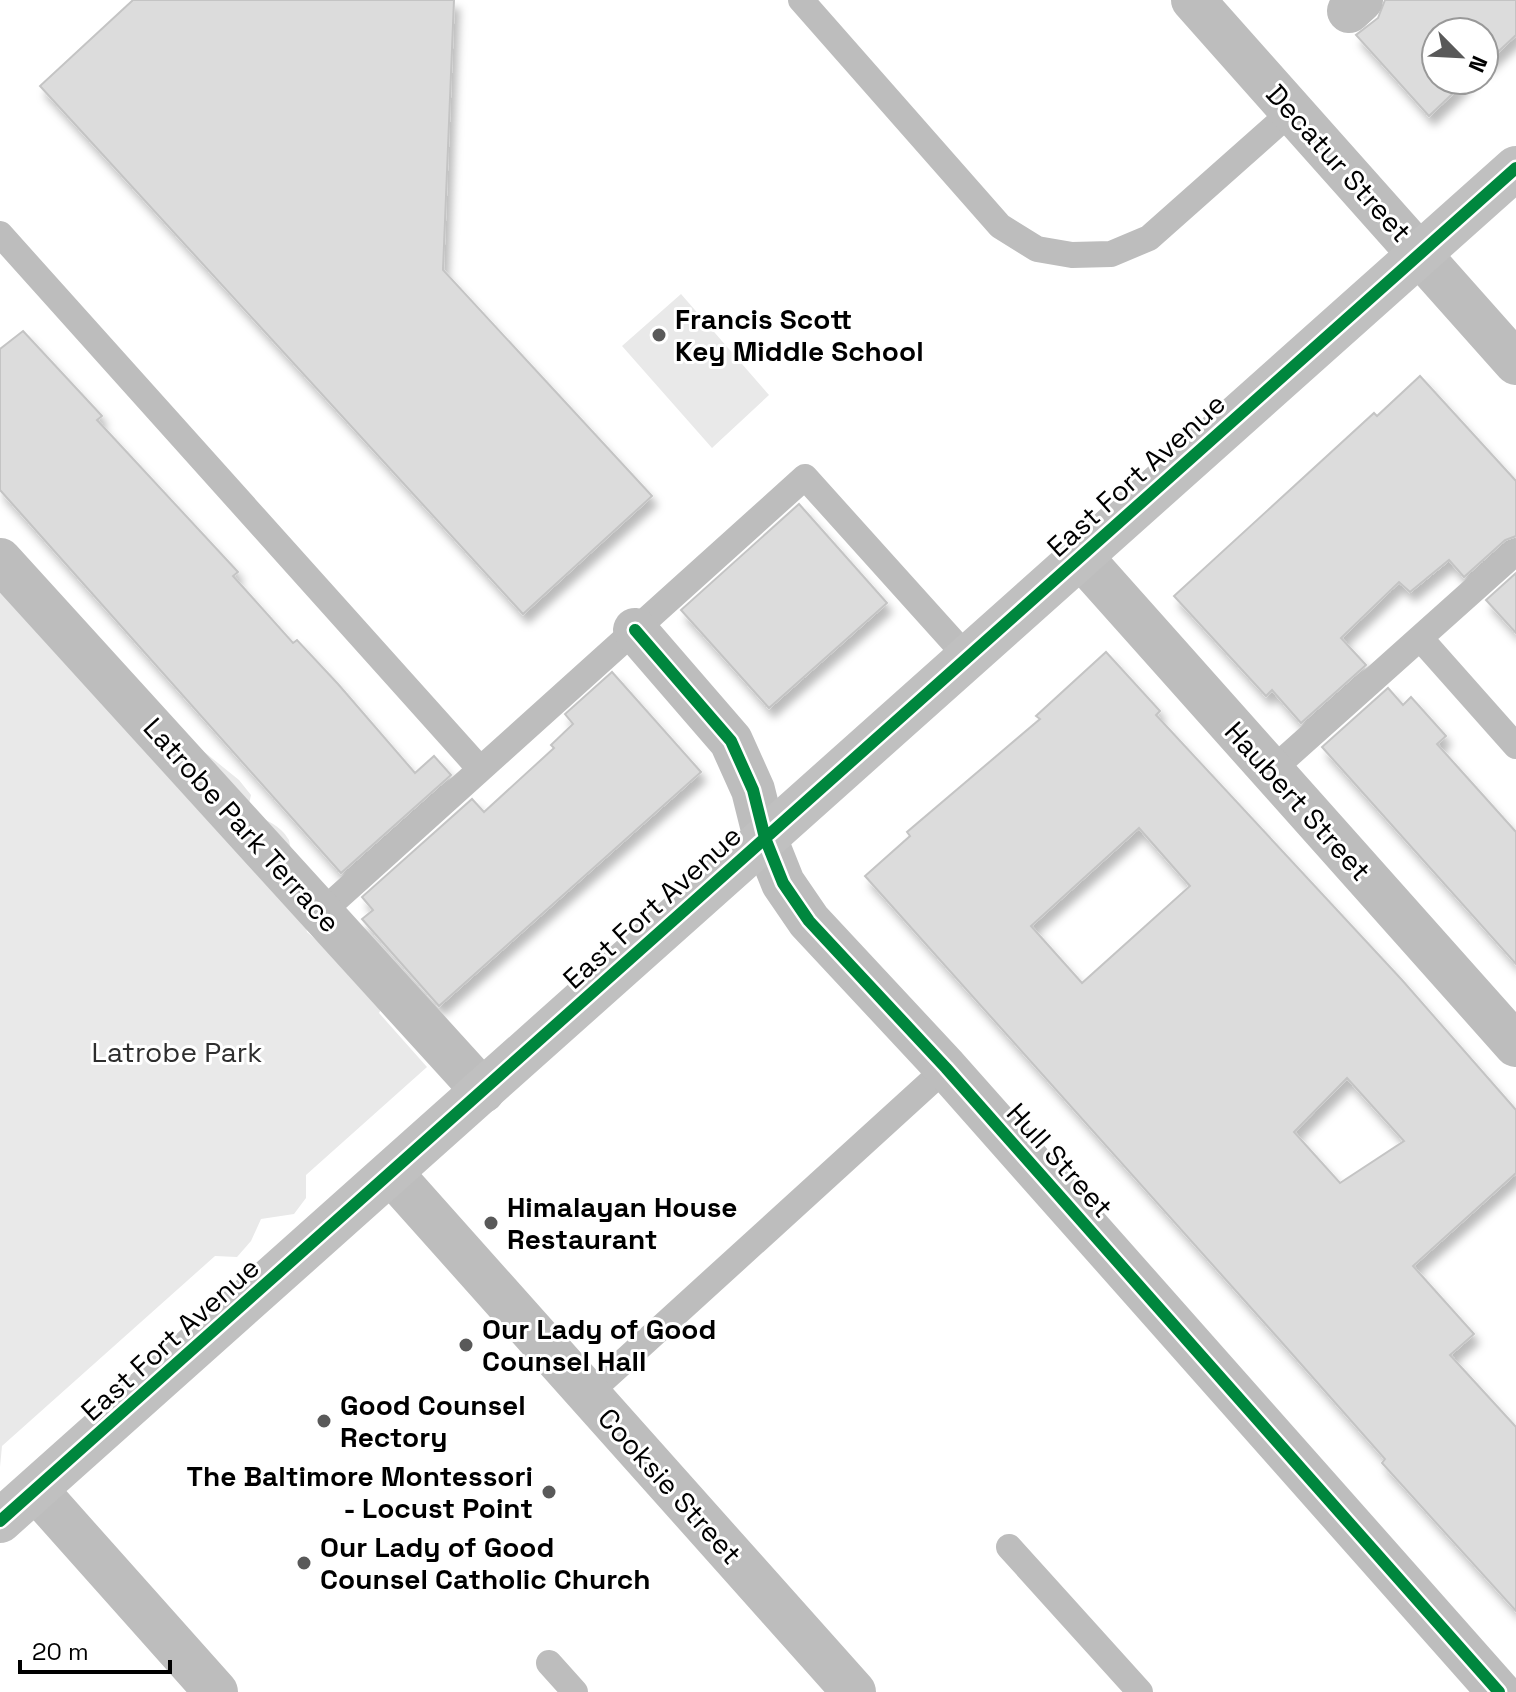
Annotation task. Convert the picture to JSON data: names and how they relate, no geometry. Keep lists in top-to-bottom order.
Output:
{
  "streets": {
    "street": [
      "Decatur Street",
      "East Fort Avenue",
      "Haubert Street",
      "Latrobe Park Terrace",
      "Hull Street",
      "Cooksie Street"
    ]
  },
  "crossings": [
    ["Decatur Street", "East Fort Avenue"],
    ["East Fort Avenue", "Haubert Street"],
    ["East Fort Avenue", "Latrobe Park Terrace"],
    ["East Fort Avenue", "Hull Street"],
    ["East Fort Avenue", "Cooksie Street"]
  ],
  "parks": ["Latrobe Park"],
  "places": [
    "Francis Scott Key Middle School",
    "Himalayan House Restaurant",
    "Our Lady of Good Counsel Hall",
    "Good Counsel Rectory",
    "The Baltimore Montessori - Locust Point",
    "Our Lady of Good Counsel Catholic Church"
  ],
  "scale_bar": "20 m",
  "north": "bottom right"
}
